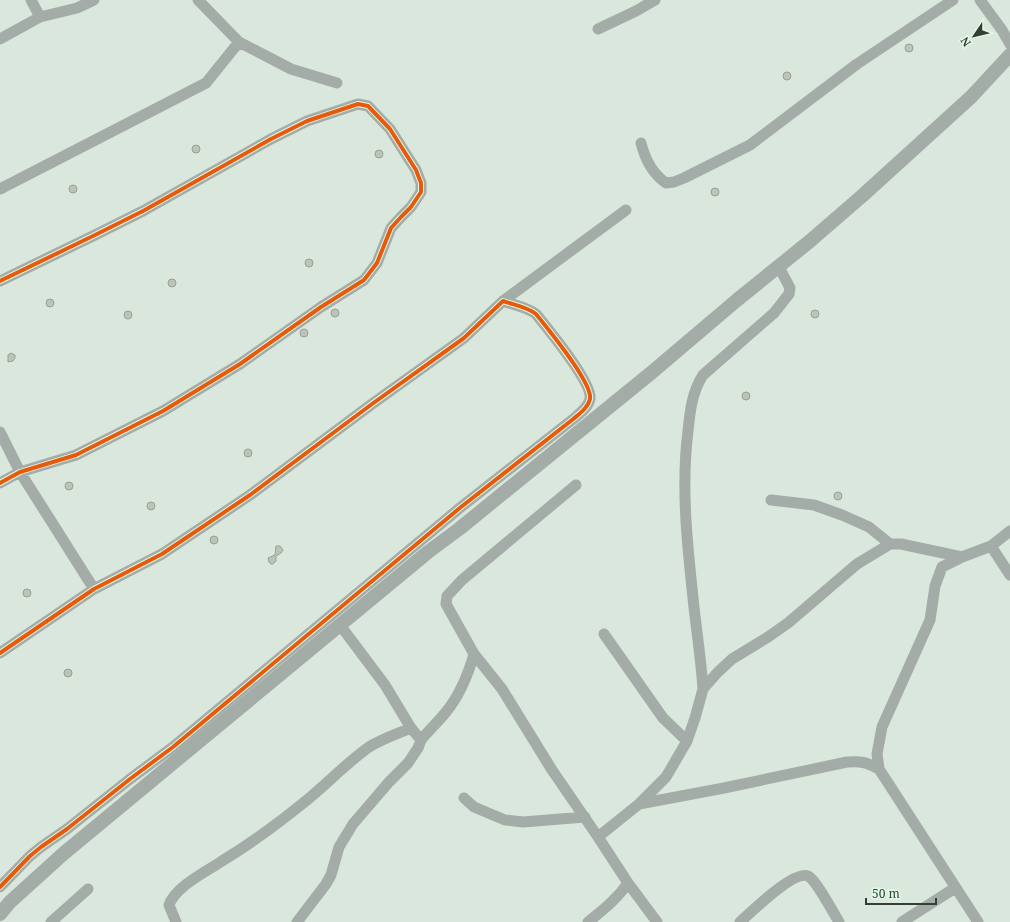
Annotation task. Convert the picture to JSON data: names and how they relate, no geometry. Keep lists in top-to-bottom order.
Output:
{
  "scale_bar": "50 m",
  "north": "bottom left"
}
